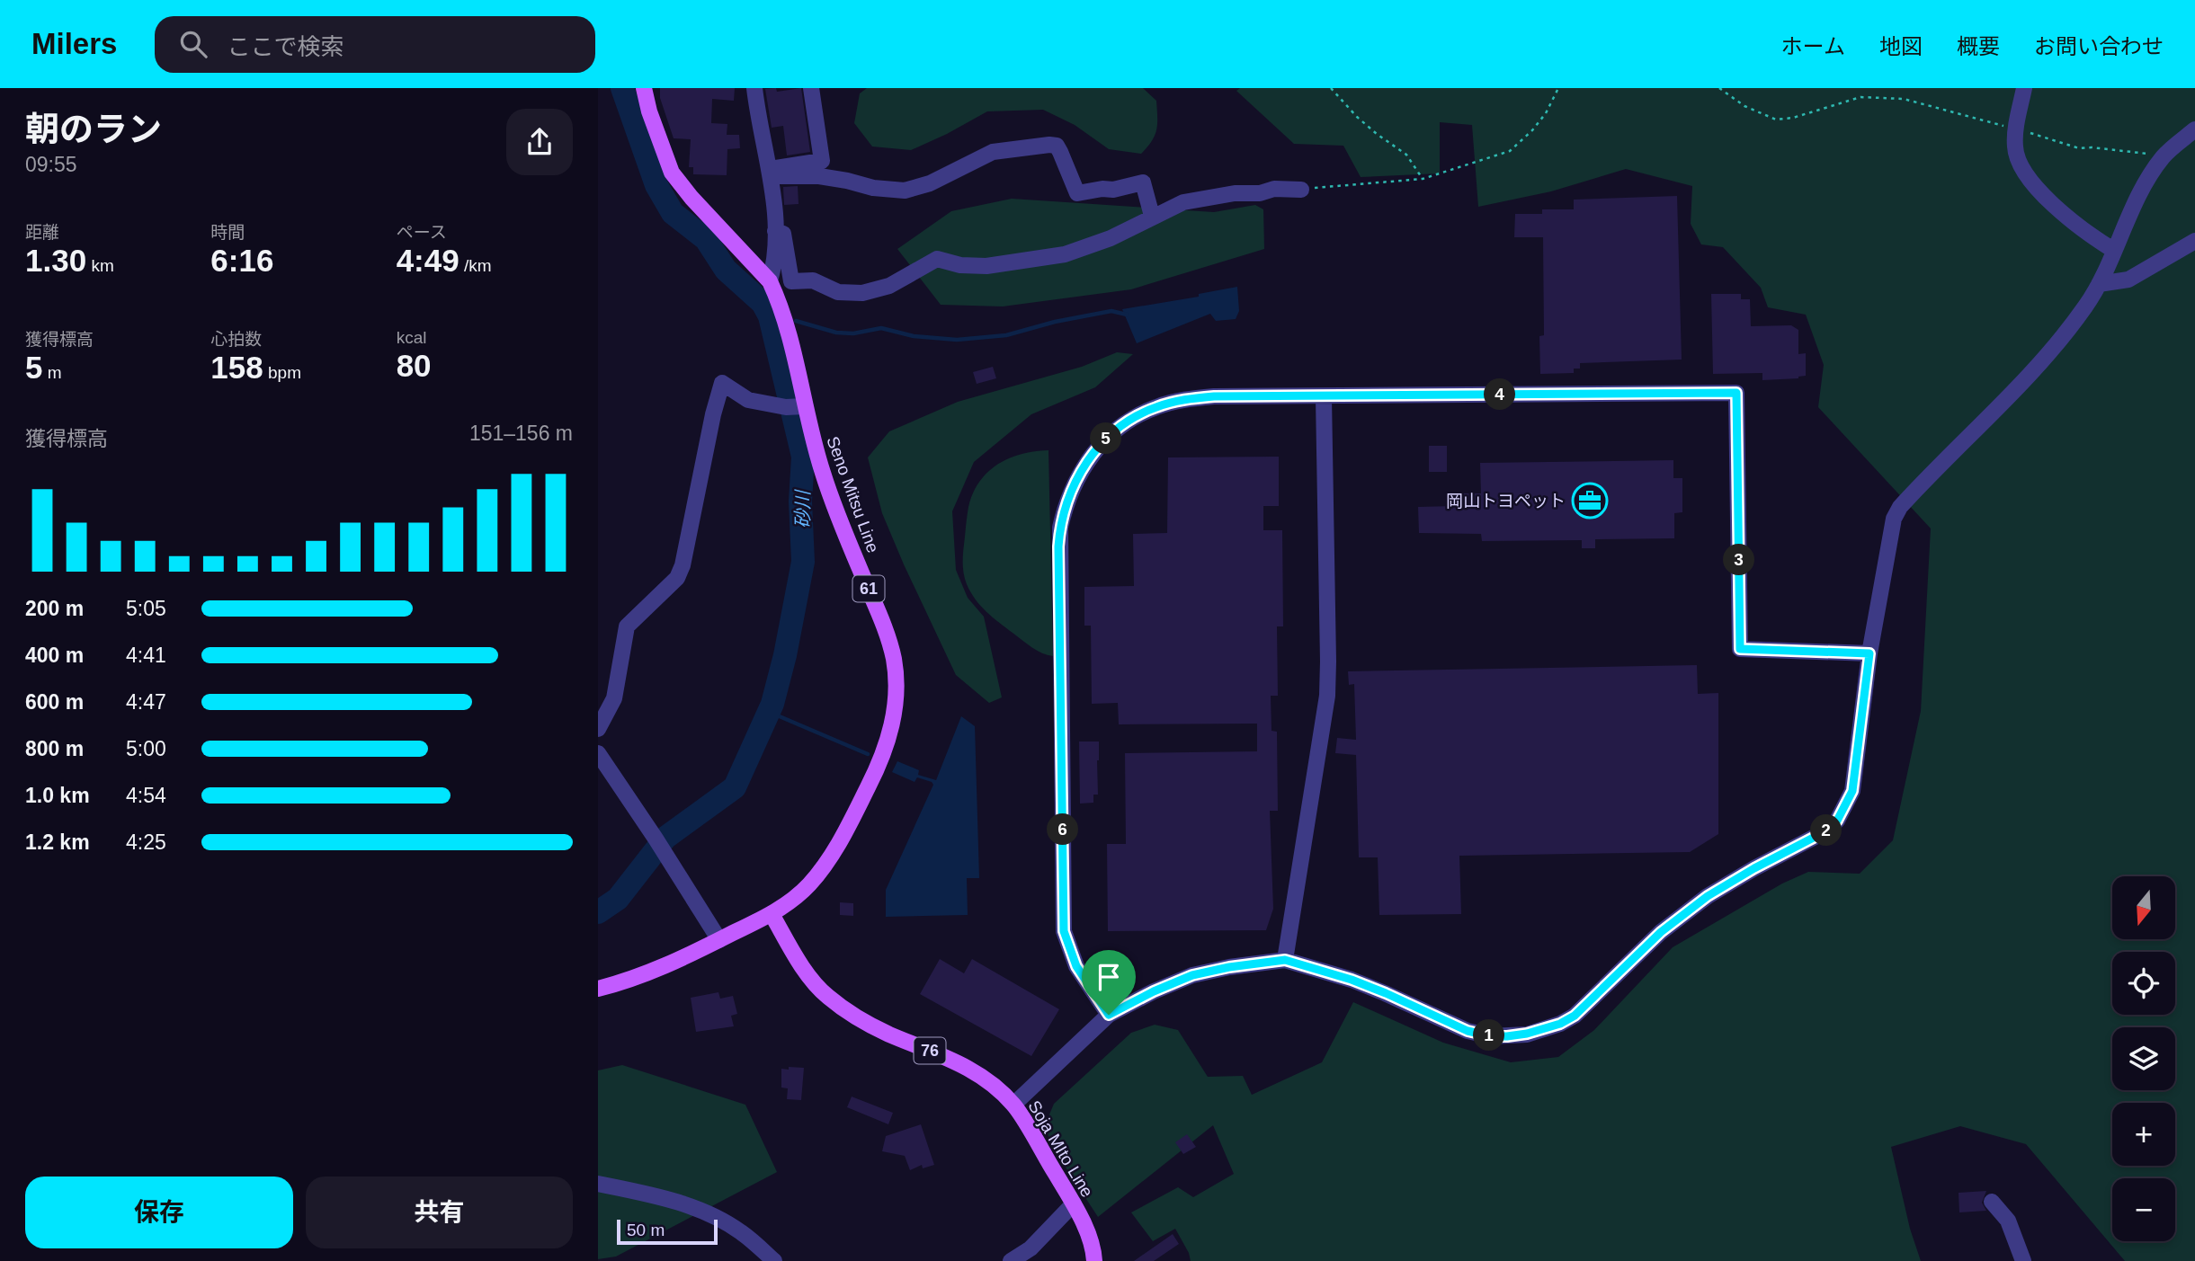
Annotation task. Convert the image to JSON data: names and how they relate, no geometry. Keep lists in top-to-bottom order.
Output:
{
  "streets": {
    "main road": [
      "Seno Mitsu Line",
      "61",
      "76",
      "Soja MIto Line"
    ]
  },
  "crossings": [
    ["Seno Mitsu Line", "Soja MIto Line"]
  ],
  "water": ["砂川"],
  "places": {
    "office": ["岡山トヨペット"]
  },
  "scale_bar": "50 m",
  "north": "bottom",
  "page": {
    "header": "Milers",
    "search": "ここで検索",
    "nav": [
      "ホーム",
      "地図",
      "概要",
      "お問い合わせ"
    ],
    "heading": ["朝のラン", "09:55"],
    "stats": [
      ["距離", "1.30 km"],
      ["時間", "6:16"],
      ["ペース", "4:49 /km"],
      ["獲得標高", "5 m"],
      ["心拍数", "158 bpm"],
      ["kcal", "80"]
    ],
    "pins": [
      "4",
      "5",
      "3",
      "6",
      "2",
      "1"
    ],
    "chart": ["獲得標高", "151–156 m"],
    "list": [
      {
        "name": "200 m",
        "note": "5:05"
      },
      {
        "name": "400 m",
        "note": "4:41"
      },
      {
        "name": "600 m",
        "note": "4:47"
      },
      {
        "name": "800 m",
        "note": "5:00"
      },
      {
        "name": "1.0 km",
        "note": "4:54"
      },
      {
        "name": "1.2 km",
        "note": "4:25"
      }
    ],
    "map_buttons": ["+", "−"],
    "buttons": ["保存", "共有"],
    "scale": "50 m"
  }
}
